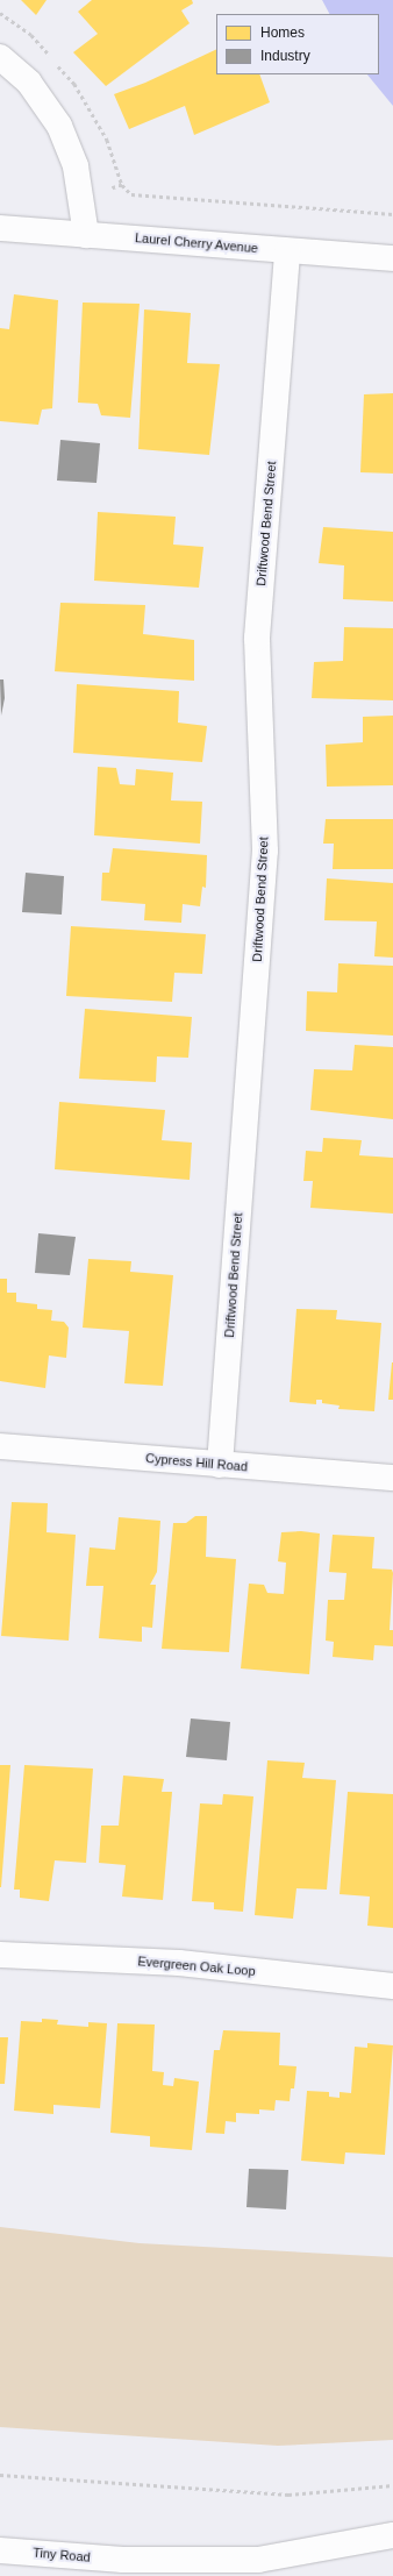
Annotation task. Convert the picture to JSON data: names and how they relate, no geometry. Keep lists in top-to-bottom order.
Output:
{
  "streets": {
    "street": [
      "Laurel Cherry Avenue",
      "Driftwood Bend Street",
      "Cypress Hill Road",
      "Evergreen Oak Loop",
      "Tiny Road"
    ]
  },
  "crossings": [
    ["Laurel Cherry Avenue", "Driftwood Bend Street"],
    ["Driftwood Bend Street", "Cypress Hill Road"]
  ],
  "legend": ["Homes", "Industry"]
}
